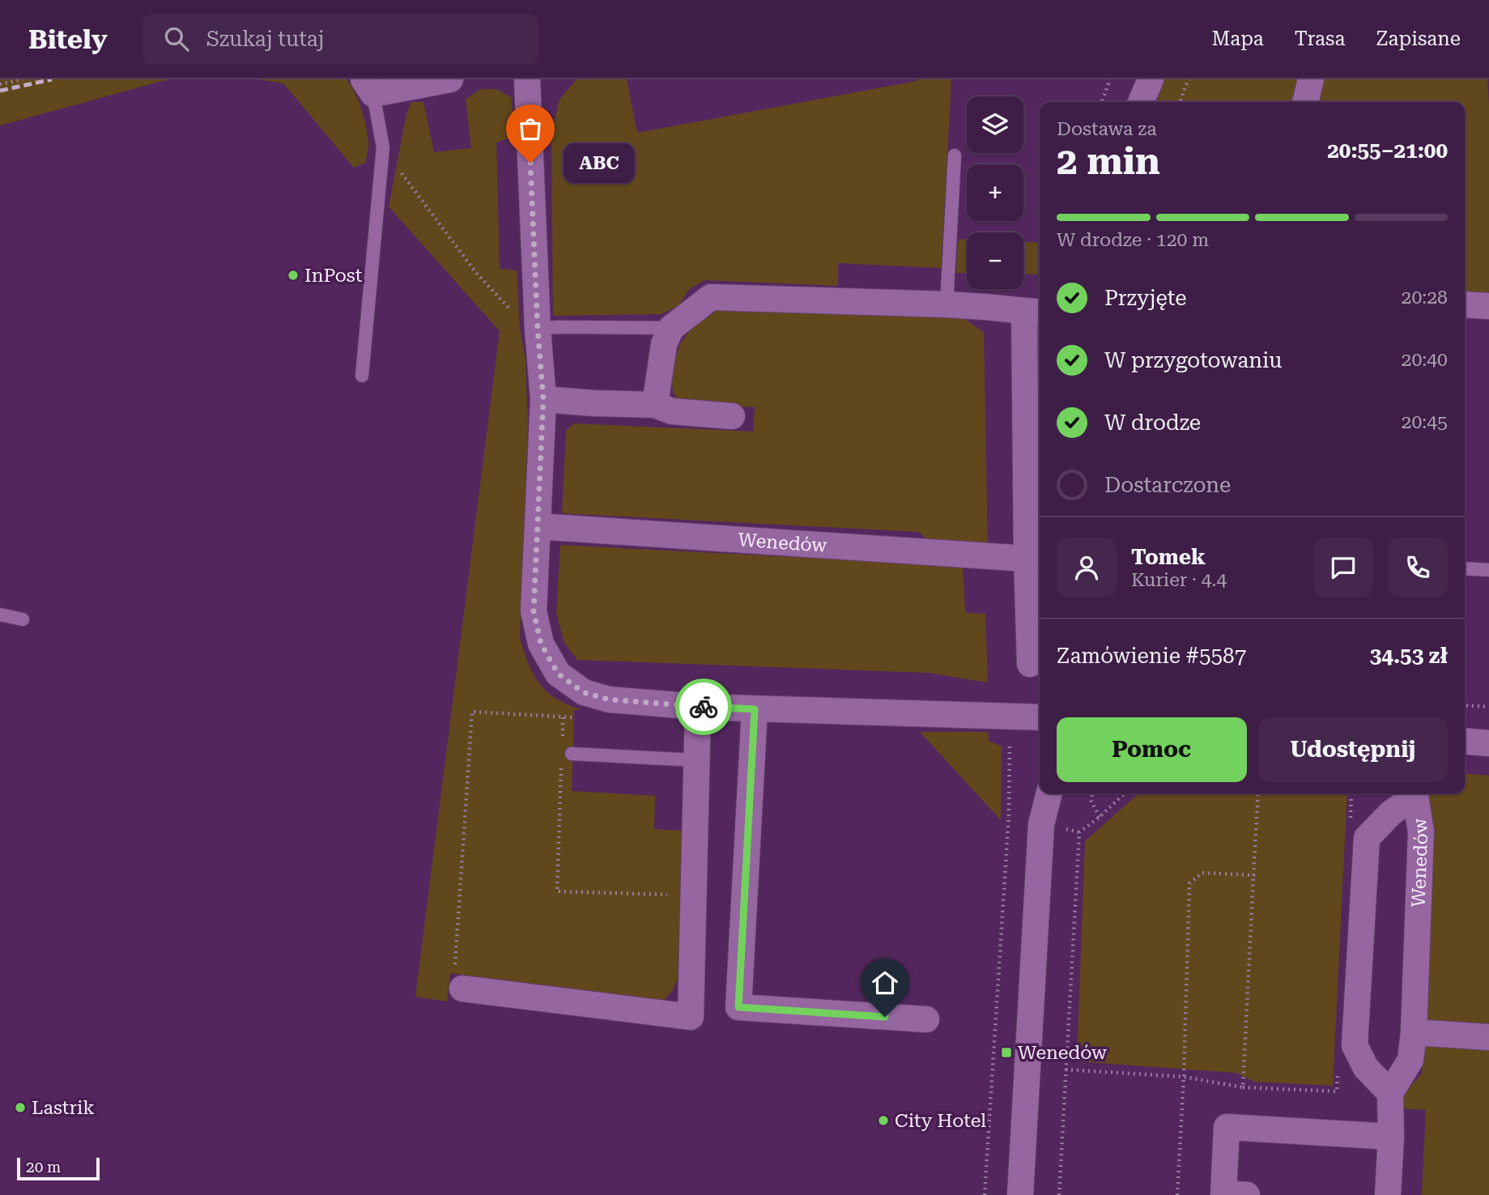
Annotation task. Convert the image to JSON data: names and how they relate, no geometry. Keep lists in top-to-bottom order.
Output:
{
  "streets": {
    "street": ["Wenedów"]
  },
  "places": {
    "other": [
      "ABC",
      "InPost",
      "Lastrik",
      "City Hotel"
    ],
    "transit": ["Wenedów"]
  },
  "scale_bar": "20 m",
  "page": {
    "header": "Bitely",
    "search": "Szukaj tutaj",
    "nav": ["Mapa", "Trasa", "Zapisane"],
    "map_buttons": ["+", "−"],
    "heading": ["2 min", "Dostawa za", "20:55–21:00"],
    "panel": [
      "Tomek",
      "Kurier · 4.4",
      "Zamówienie #5587",
      "34.53 zł"
    ],
    "bubble": "ABC",
    "bar": "W drodze · 120 m",
    "list": [
      ["Przyjęte", "20:28"],
      ["W przygotowaniu", "20:40"],
      ["W drodze", "20:45"],
      "Dostarczone"
    ],
    "buttons": ["Pomoc", "Udostępnij"],
    "scale": "20 m"
  }
}
